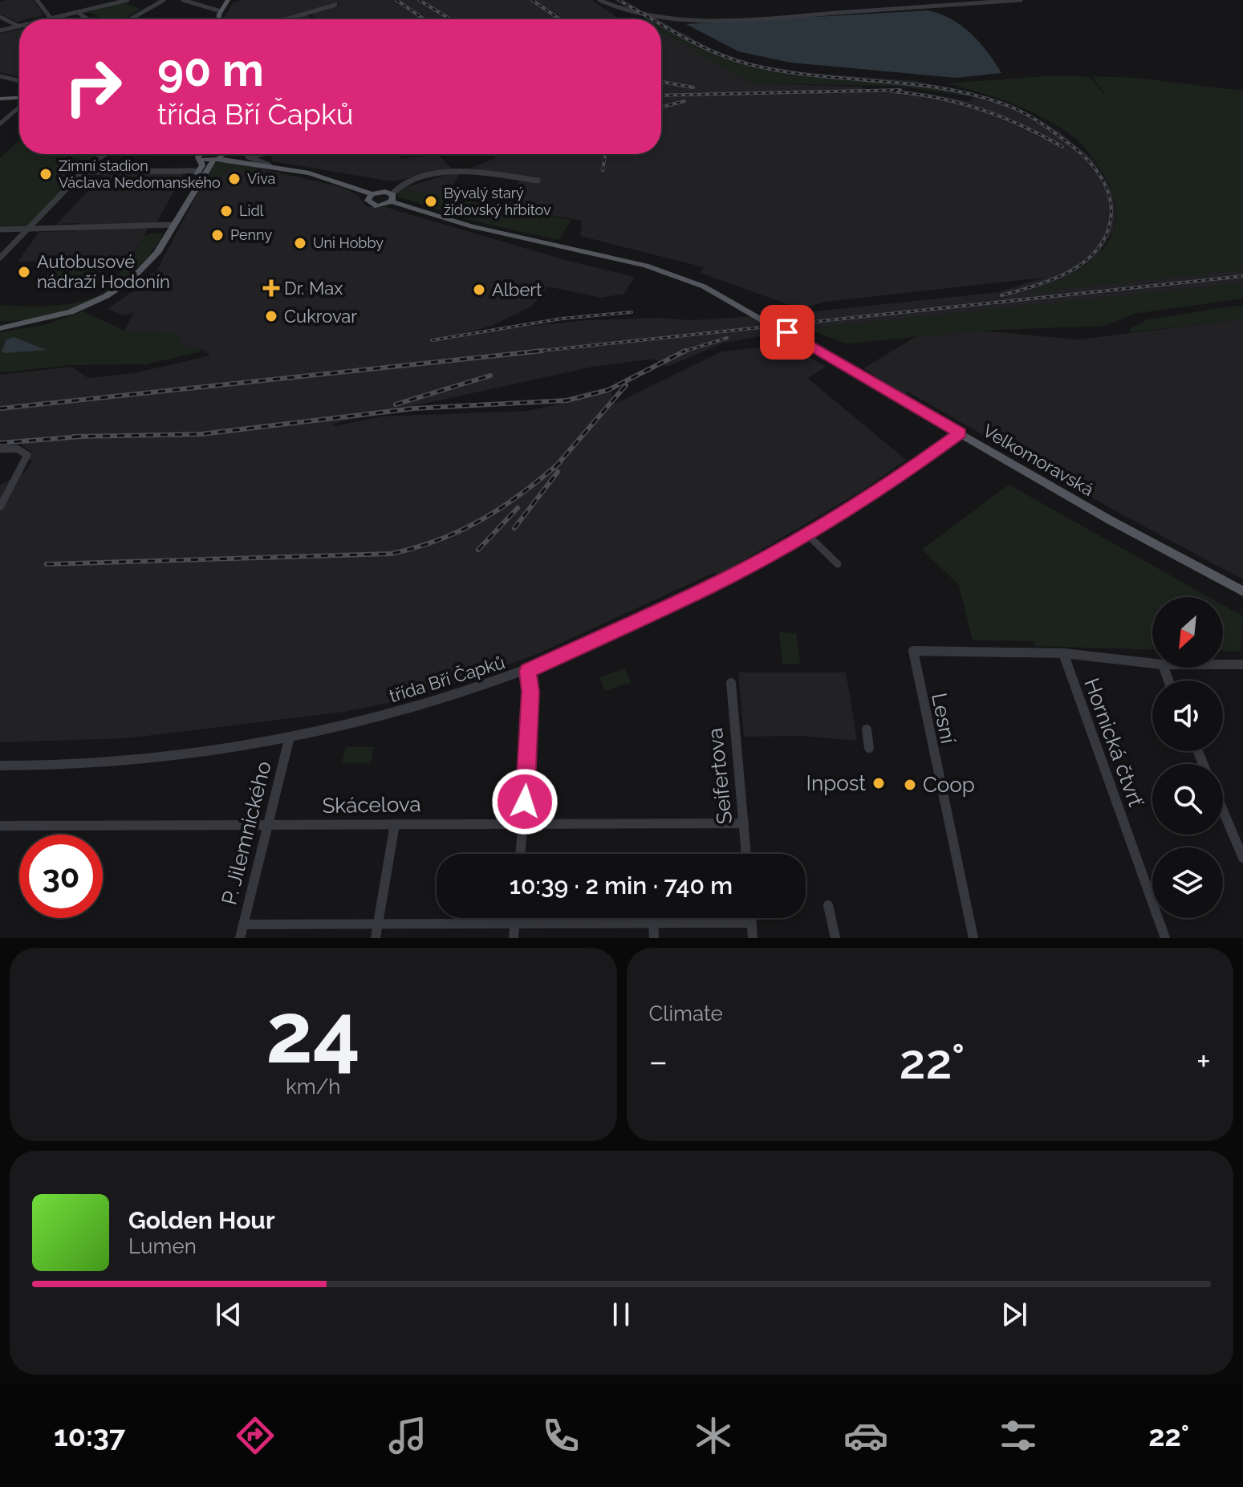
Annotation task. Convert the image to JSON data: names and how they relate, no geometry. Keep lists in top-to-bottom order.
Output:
{
  "streets": {
    "main road": ["Velkomoravská"],
    "street": [
      "třída Bří Čapků",
      "Lesní",
      "Hornická čtvrť",
      "Seifertova",
      "Skácelova",
      "P. Jilemnického"
    ]
  },
  "crossings": [
    ["Velkomoravská", "třída Bří Čapků"],
    ["třída Bří Čapků", "P. Jilemnického"],
    ["Lesní", "Hornická čtvrť"],
    ["Seifertova", "Skácelova"],
    ["Skácelova", "P. Jilemnického"]
  ],
  "places": {
    "other": [
      "Zimní stadion Václava Nedomanského",
      "Viva",
      "Bývalý starý židovský hřbitov",
      "Lidl",
      "Penny",
      "Uni Hobby",
      "Autobusové nádraží Hodonín",
      "Albert",
      "Cukrovar",
      "Inpost",
      "Coop"
    ],
    "health": ["Dr. Max"]
  },
  "north": "bottom left",
  "page": {
    "turn": ["90 m", "třída Bří Čapků"],
    "limit": "30",
    "trip": "10:39 · 2 min · 740 m",
    "tile": [
      ["24", "km/h"],
      "Climate"
    ],
    "heat": ["−", "22°", "+"],
    "song": ["Golden Hour", "Lumen"],
    "tabs": ["10:37", "22°"]
  }
}
